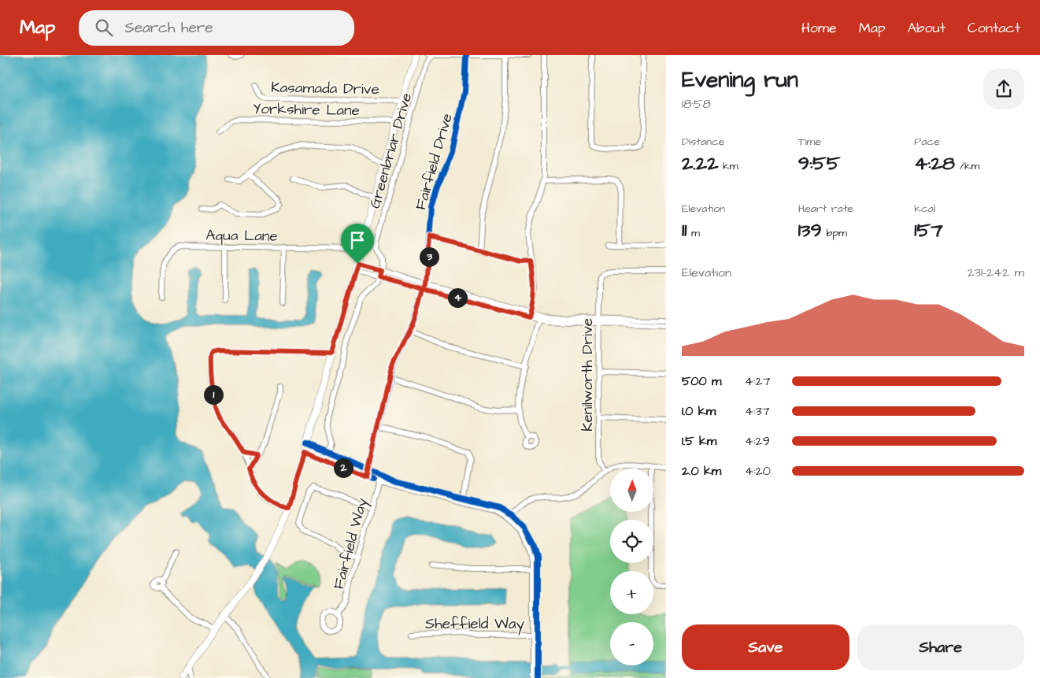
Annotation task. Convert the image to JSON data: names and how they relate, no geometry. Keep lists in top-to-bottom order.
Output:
{
  "streets": {
    "street": [
      "Kasamada Drive",
      "Yorkshire Lane",
      "Greenbriar Drive",
      "Fairfield Drive",
      "Aqua Lane",
      "Kenilworth Drive",
      "Fairfield Way",
      "Sheffield Way"
    ]
  },
  "north": "top",
  "page": {
    "header": "Map",
    "search": "Search here",
    "nav": [
      "Home",
      "Map",
      "About",
      "Contact"
    ],
    "heading": ["Evening run", "18:58"],
    "stats": [
      ["Distance", "2.22 km"],
      ["Time", "9:55"],
      ["Pace", "4:28 /km"],
      ["Elevation", "11 m"],
      ["Heart rate", "139 bpm"],
      ["kcal", "157"]
    ],
    "pins": [
      "3",
      "4",
      "1",
      "2"
    ],
    "chart": ["Elevation", "231–242 m"],
    "list": [
      {
        "name": "500 m",
        "note": "4:27"
      },
      {
        "name": "1.0 km",
        "note": "4:37"
      },
      {
        "name": "1.5 km",
        "note": "4:29"
      },
      {
        "name": "2.0 km",
        "note": "4:20"
      }
    ],
    "map_buttons": ["+", "−"],
    "buttons": ["Save", "Share"]
  }
}
